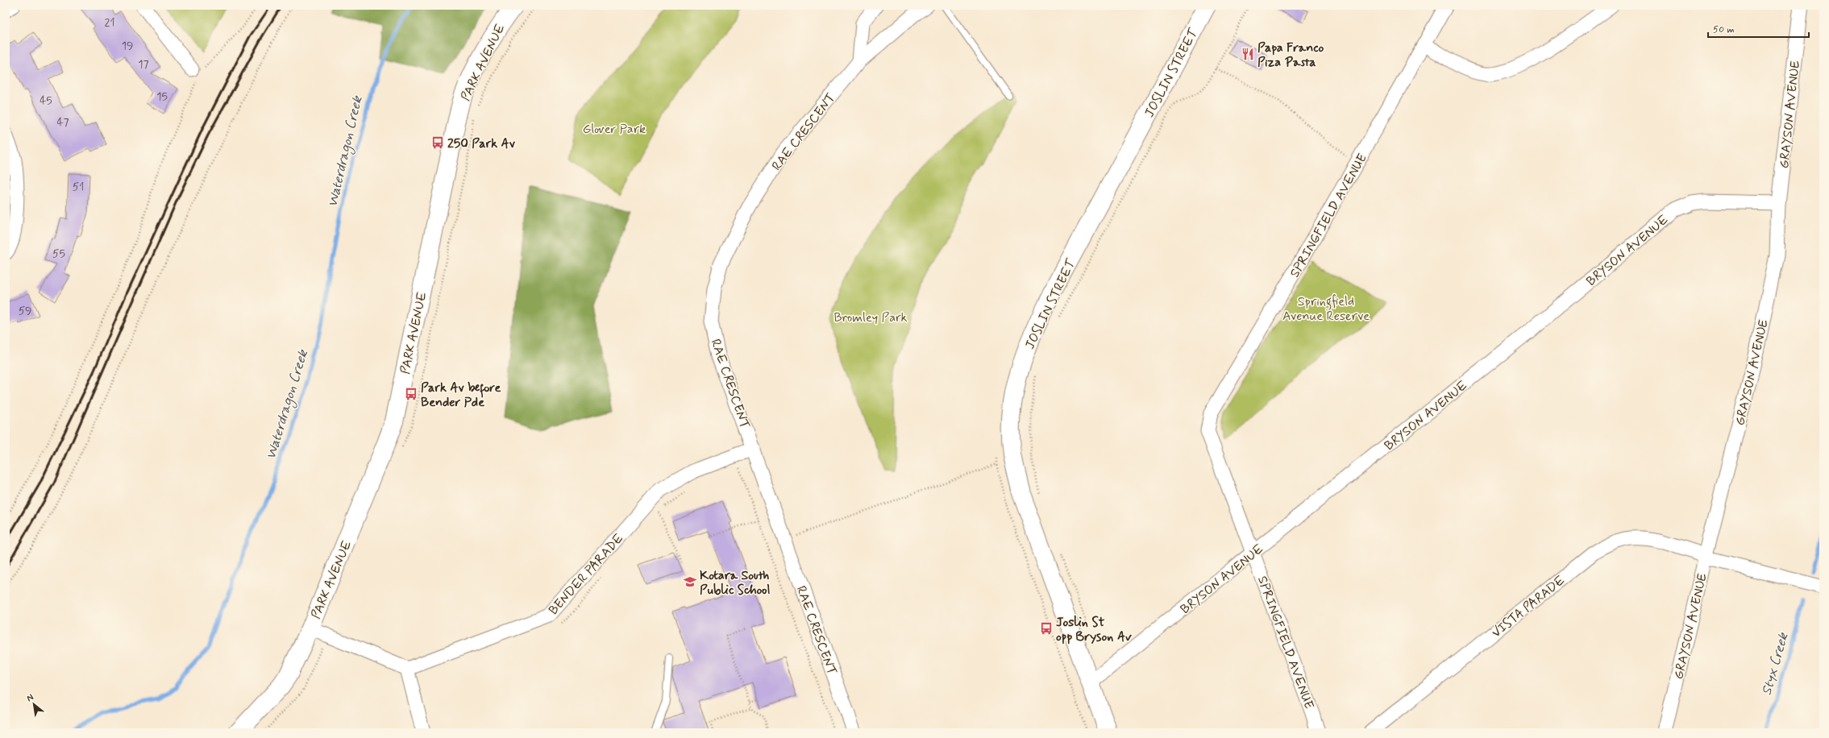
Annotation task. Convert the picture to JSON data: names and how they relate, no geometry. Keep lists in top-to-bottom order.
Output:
{
  "streets": {
    "main road": ["PARK AVENUE", "JOSLIN STREET"],
    "street": [
      "GRAYSON AVENUE",
      "RAE CRESCENT",
      "SPRINGFIELD AVENUE",
      "BRYSON AVENUE",
      "BENDER PARADE",
      "VISTA PARADE"
    ]
  },
  "crossings": [
    ["JOSLIN STREET", "BRYSON AVENUE"],
    ["GRAYSON AVENUE", "BRYSON AVENUE"],
    ["GRAYSON AVENUE", "VISTA PARADE"],
    ["RAE CRESCENT", "BENDER PARADE"],
    ["SPRINGFIELD AVENUE", "BRYSON AVENUE"]
  ],
  "water": ["Waterdragon Creek", "Styx Creek"],
  "parks": ["Glover Park", "Springfield Avenue Reserve", "Bromley Park"],
  "places": {
    "restaurant": ["Papa Franco Piza Pasta"],
    "bus stop": ["250 Park Av", "Park Av before Bender Pde", "Joslin St opp Bryson Av"],
    "school or university": ["Kotara South Public School"]
  },
  "house_numbers": [
    "21",
    "19",
    "17",
    "15",
    "45",
    "47",
    "51",
    "55",
    "59"
  ],
  "scale_bar": "50 m",
  "north": "top left"
}
